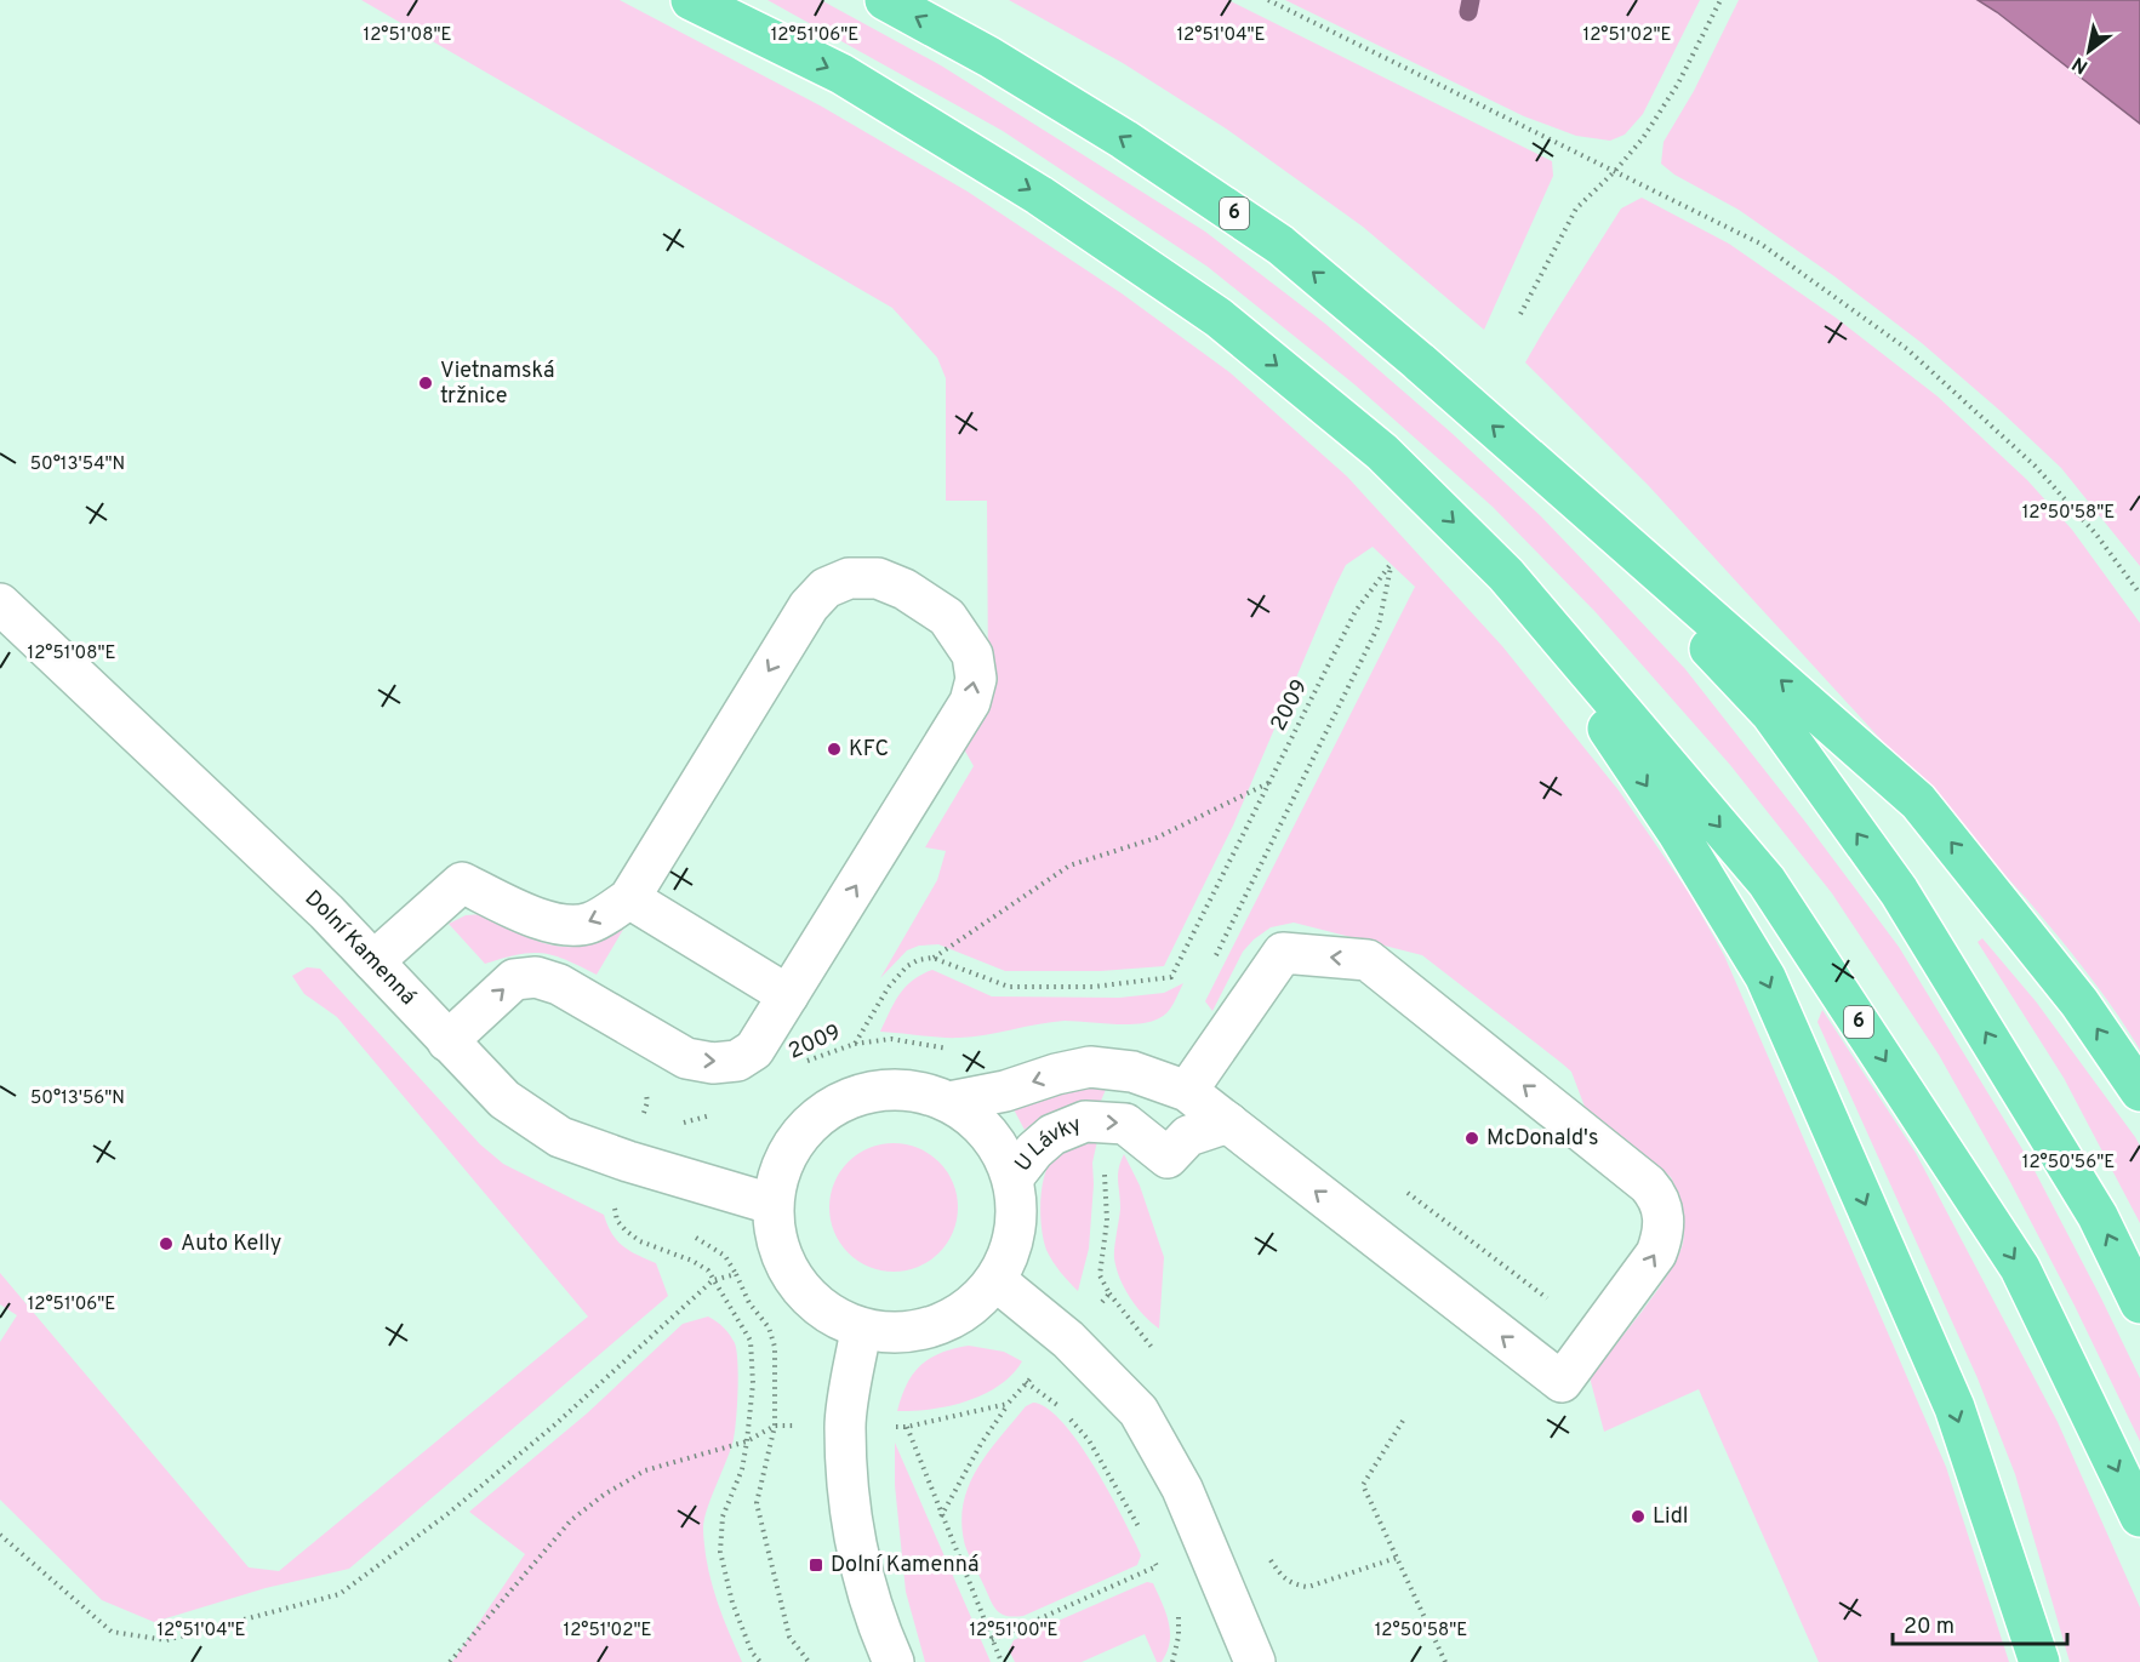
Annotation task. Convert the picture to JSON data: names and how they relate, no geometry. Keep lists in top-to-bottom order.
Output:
{
  "streets": {
    "highway": ["6"],
    "street": ["Dolní Kamenná", "U Lávky"],
    "path": ["2009"]
  },
  "crossings": [
    ["Dolní Kamenná", "U Lávky"]
  ],
  "one_way": ["U Lávky"],
  "places": {
    "other": [
      "Vietnamská tržnice",
      "KFC",
      "McDonald's",
      "Auto Kelly",
      "Lidl"
    ],
    "transit": ["Dolní Kamenná"]
  },
  "scale_bar": "20 m",
  "north": "bottom left",
  "coordinates": [
    "12°51'08\"E",
    "12°51'06\"E",
    "12°51'04\"E",
    "12°51'02\"E",
    "50°13'54\"N",
    "12°50'58\"E",
    "50°13'56\"N",
    "12°50'56\"E",
    "12°51'00\"E"
  ]
}
